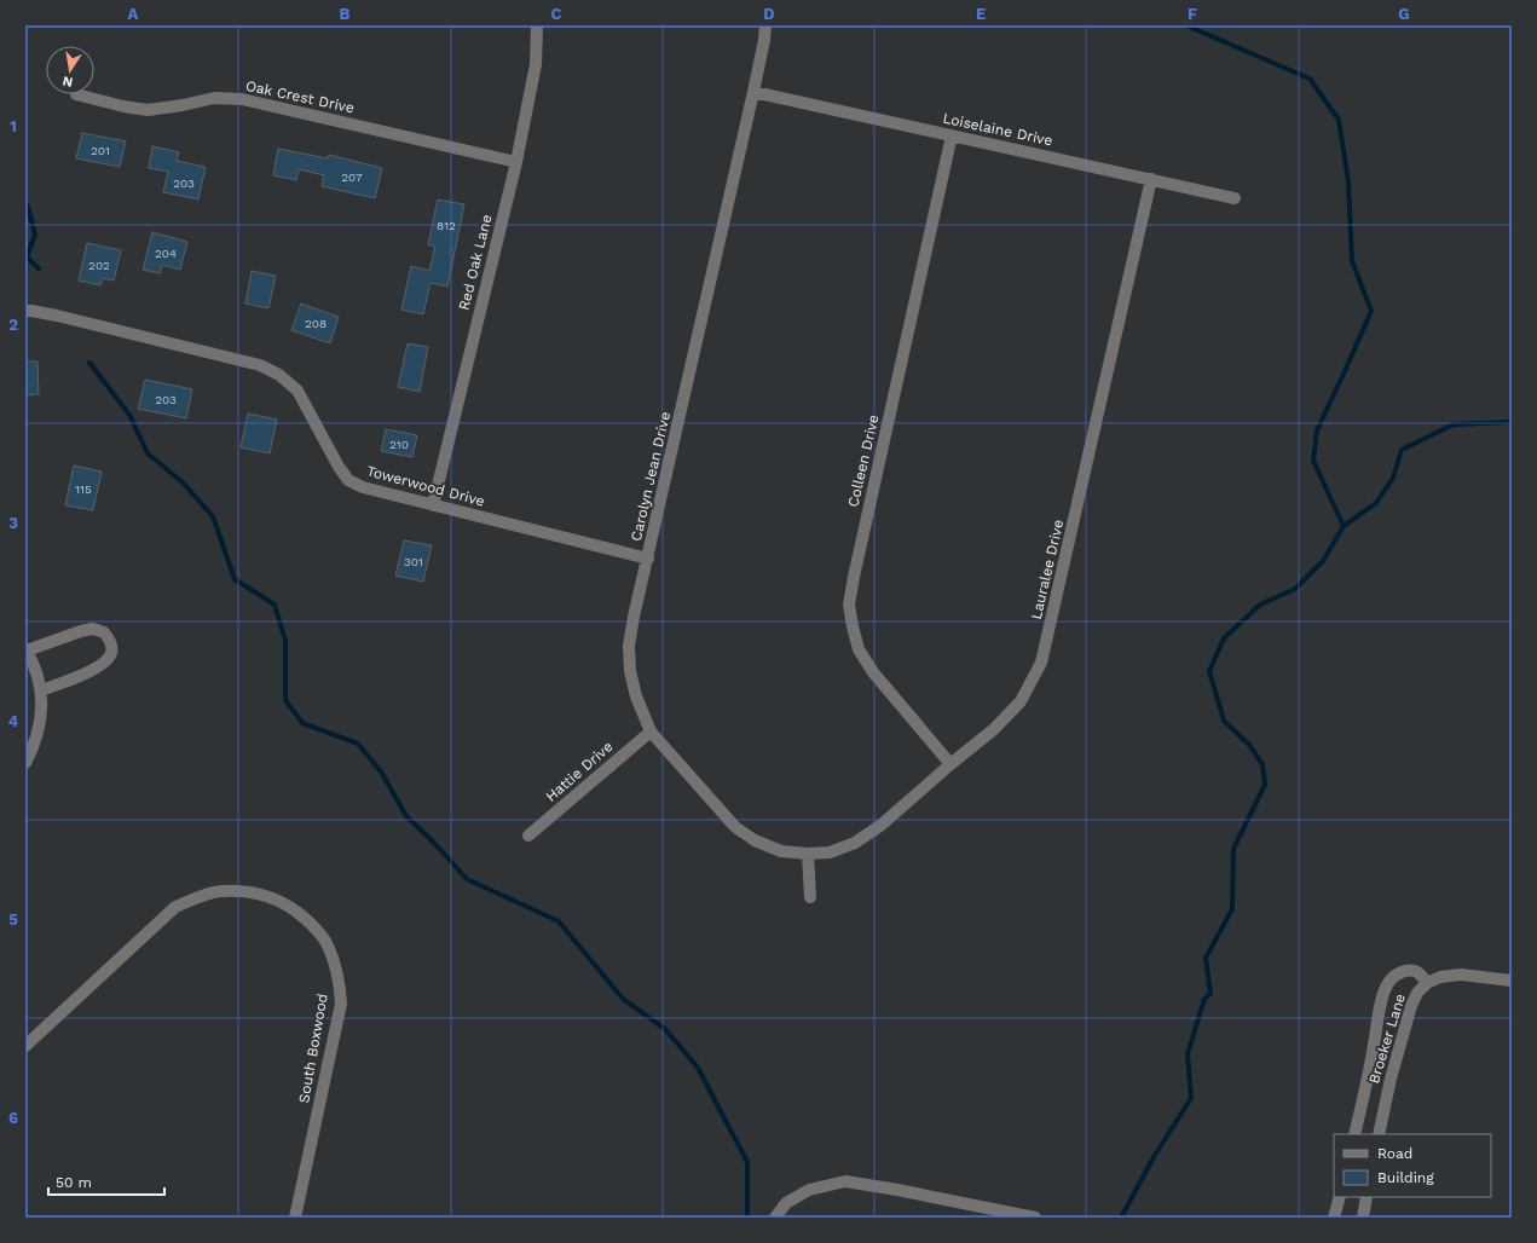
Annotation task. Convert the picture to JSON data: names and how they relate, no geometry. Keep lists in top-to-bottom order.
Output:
{
  "streets": {
    "street": [
      "Oak Crest Drive",
      "Loiselaine Drive",
      "Red Oak Lane",
      "Colleen Drive",
      "Carolyn Jean Drive",
      "Towerwood Drive",
      "Lauralee Drive",
      "Hattie Drive",
      "Broeker Lane",
      "South Boxwood"
    ]
  },
  "crossings": [
    ["Oak Crest Drive", "Red Oak Lane"],
    ["Loiselaine Drive", "Colleen Drive"],
    ["Loiselaine Drive", "Carolyn Jean Drive"],
    ["Loiselaine Drive", "Lauralee Drive"],
    ["Red Oak Lane", "Towerwood Drive"],
    ["Colleen Drive", "Lauralee Drive"],
    ["Carolyn Jean Drive", "Towerwood Drive"],
    ["Carolyn Jean Drive", "Lauralee Drive"],
    ["Carolyn Jean Drive", "Hattie Drive"]
  ],
  "house_numbers": [
    "201",
    "207",
    "203",
    "812",
    "204",
    "202",
    "208",
    "203",
    "210",
    "115",
    "301"
  ],
  "legend": ["Road", "Building"],
  "scale_bar": "50 m",
  "north": "bottom",
  "grid": {
    "columns": [
      "A",
      "B",
      "C",
      "D",
      "E",
      "F",
      "G"
    ],
    "rows": [
      "1",
      "2",
      "3",
      "4",
      "5",
      "6"
    ]
  }
}
